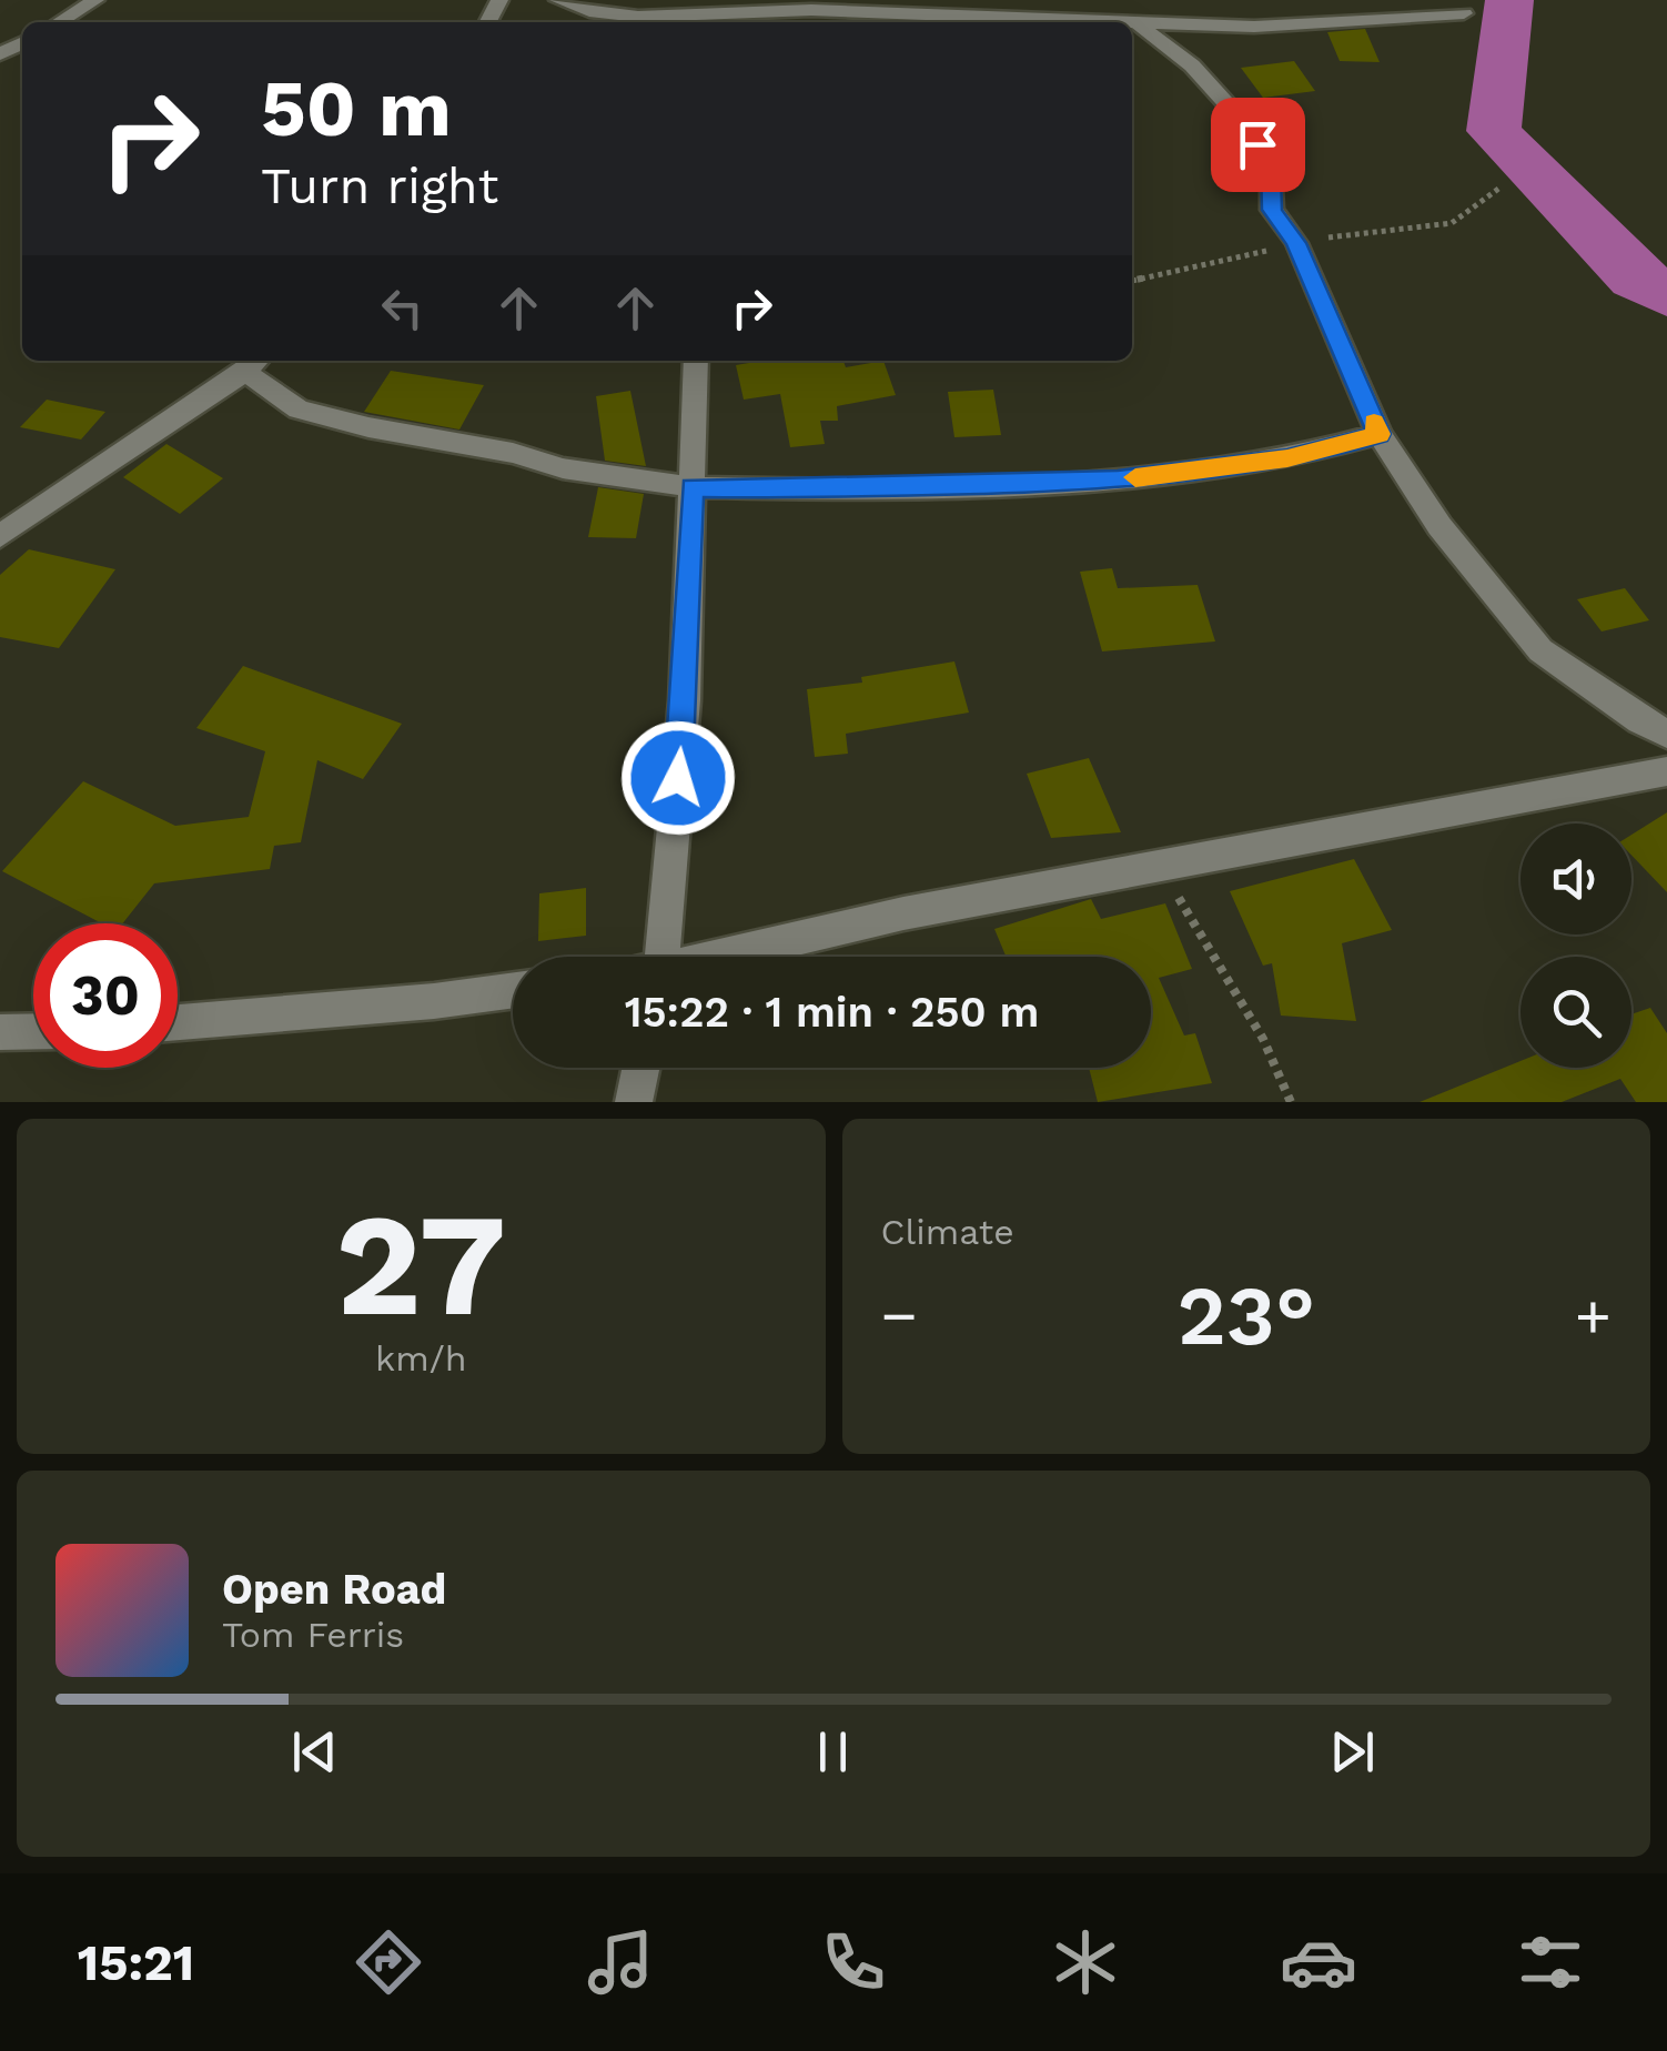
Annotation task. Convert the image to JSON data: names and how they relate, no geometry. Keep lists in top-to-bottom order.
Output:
{
  "page": {
    "turn": ["50 m", "Turn right"],
    "limit": "30",
    "trip": "15:22 · 1 min · 250 m",
    "tile": [
      ["27", "km/h"],
      "Climate"
    ],
    "heat": ["−", "23°", "+"],
    "song": ["Open Road", "Tom Ferris"],
    "tabs": "15:21"
  }
}
